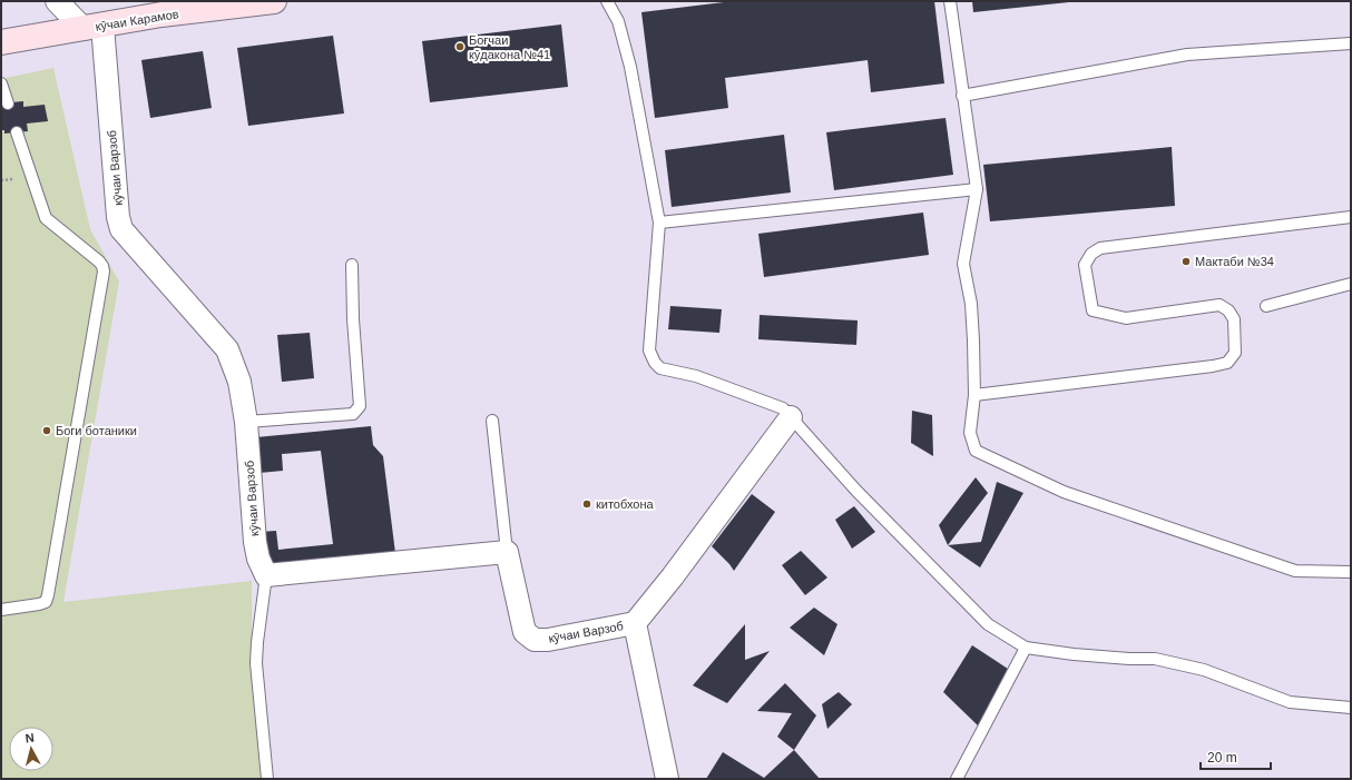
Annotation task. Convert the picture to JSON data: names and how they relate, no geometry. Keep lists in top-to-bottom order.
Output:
{
  "streets": {
    "main road": ["кӯчаи Карамов"],
    "street": ["кӯчаи Варзоб"]
  },
  "crossings": [
    ["кӯчаи Карамов", "кӯчаи Варзоб"]
  ],
  "places": [
    "Боғчаи кӯдакона №41",
    "Мактаби №34",
    "Боги ботаники",
    "китобхона"
  ],
  "scale_bar": "20 m",
  "north": "top"
}
